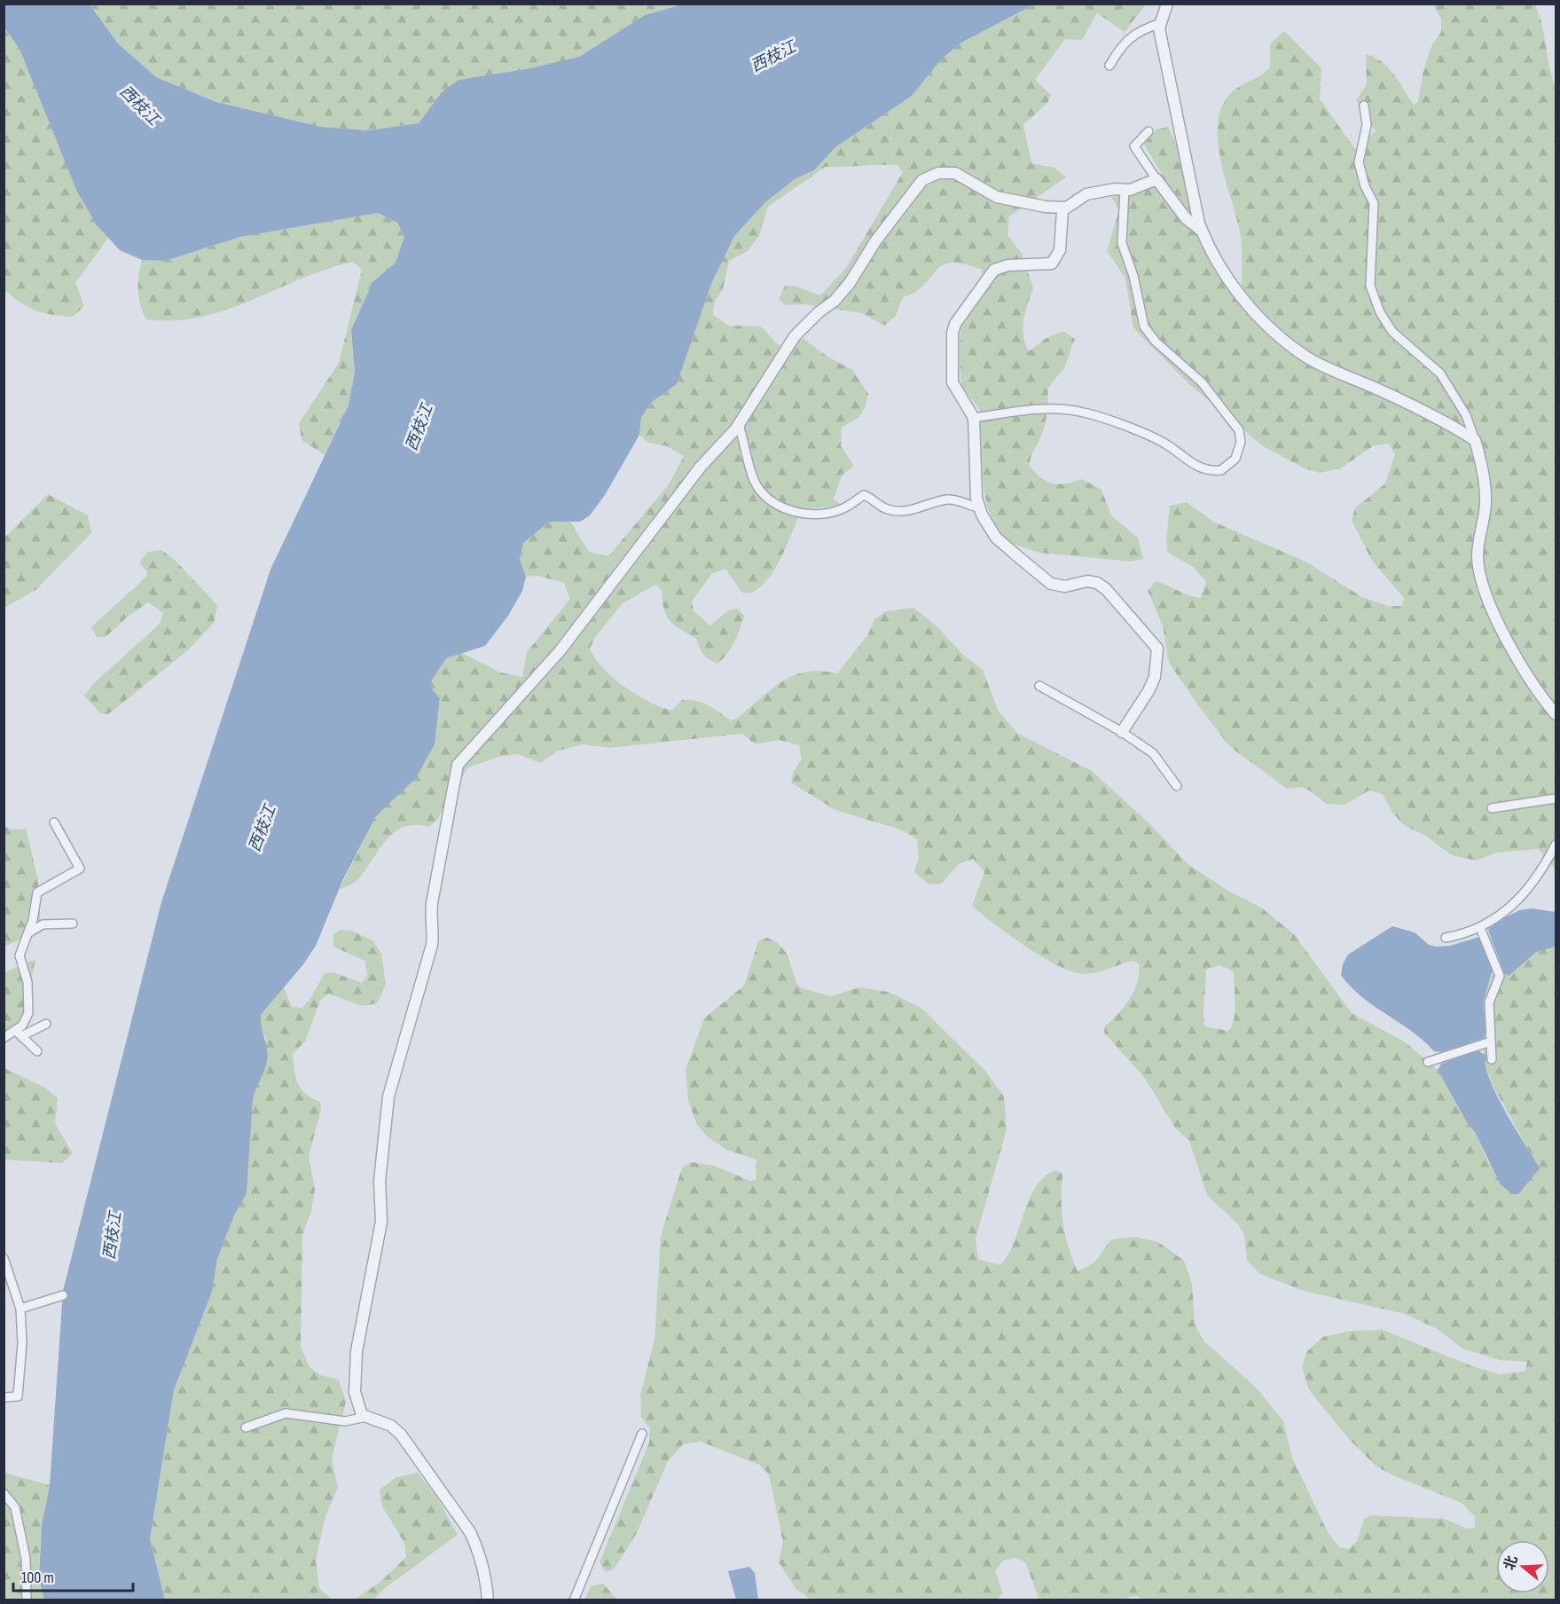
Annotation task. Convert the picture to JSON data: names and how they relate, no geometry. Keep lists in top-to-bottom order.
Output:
{
  "water": ["西枝江"],
  "scale_bar": "100 m",
  "north": "left"
}
